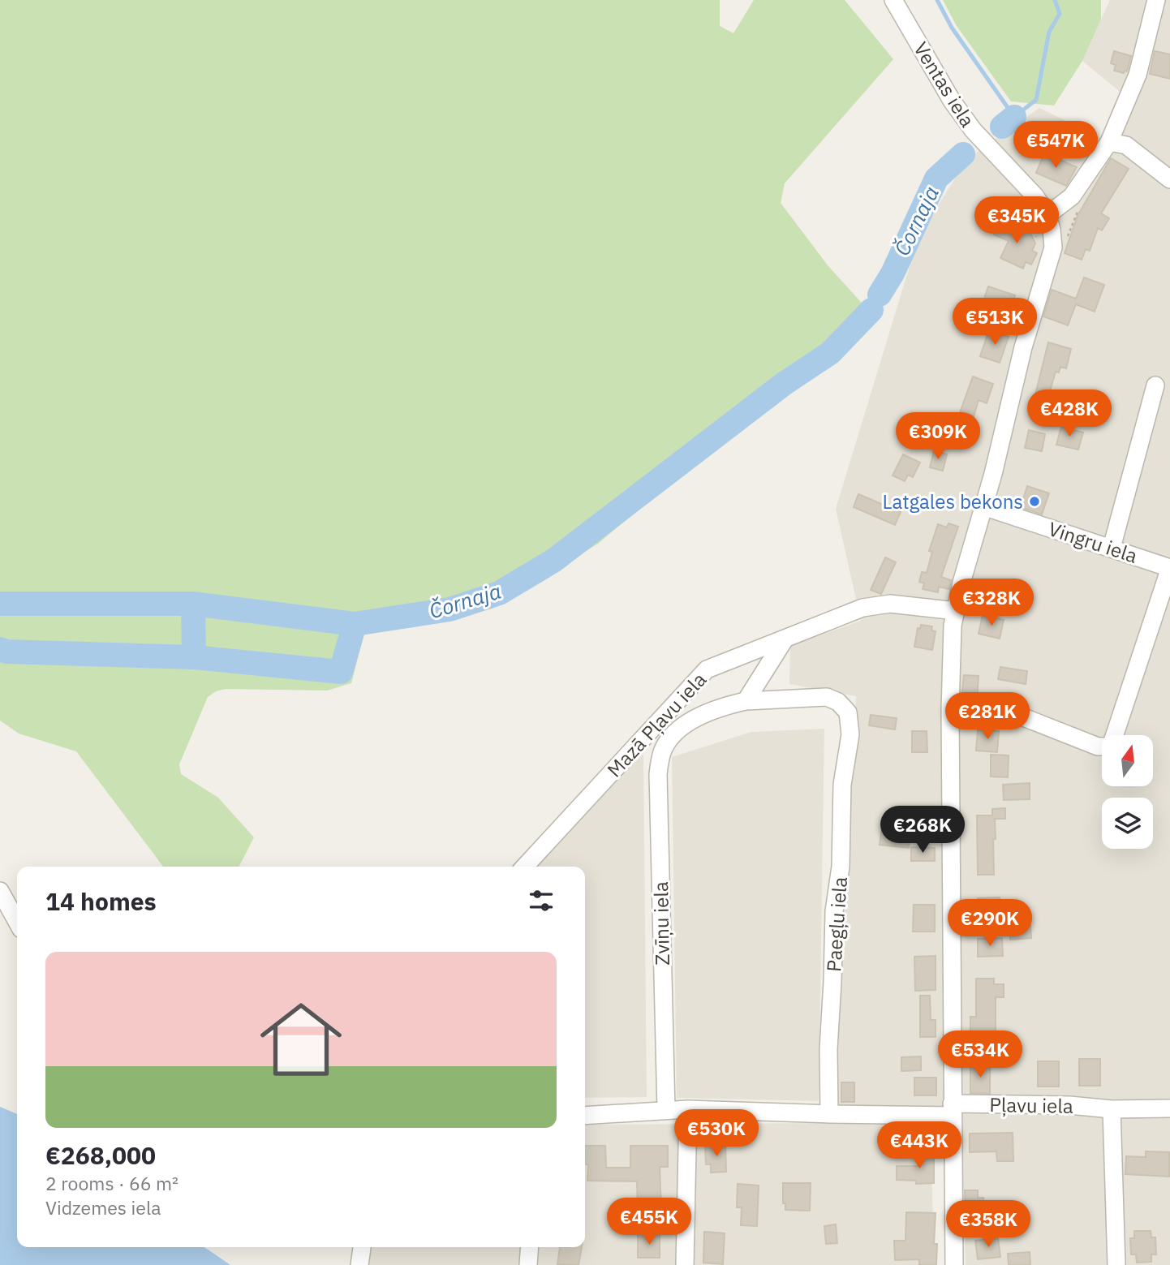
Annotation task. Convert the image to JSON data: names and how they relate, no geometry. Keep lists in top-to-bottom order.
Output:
{
  "streets": {
    "street": [
      "Ventas iela",
      "Vingru iela",
      "Mazā Pļavu iela",
      "Zvīņu iela",
      "Paegļu iela",
      "Pļavu iela"
    ]
  },
  "crossings": [
    ["Zvīņu iela", "Paegļu iela"],
    ["Zvīņu iela", "Pļavu iela"],
    ["Paegļu iela", "Pļavu iela"]
  ],
  "water": ["Čornaja"],
  "places": ["Latgales bekons"],
  "north": "top",
  "page": {
    "price": [
      "€547K",
      "€345K",
      "€513K",
      "€428K",
      "€309K",
      "€328K",
      "€281K",
      "€268K",
      "€290K",
      "€534K",
      "€530K",
      "€443K",
      "€455K",
      "€358K"
    ],
    "heading": "14 homes",
    "list": [
      {
        "name": "€268,000",
        "note": "2 rooms · 66 m² · Vidzemes iela"
      }
    ]
  }
}
